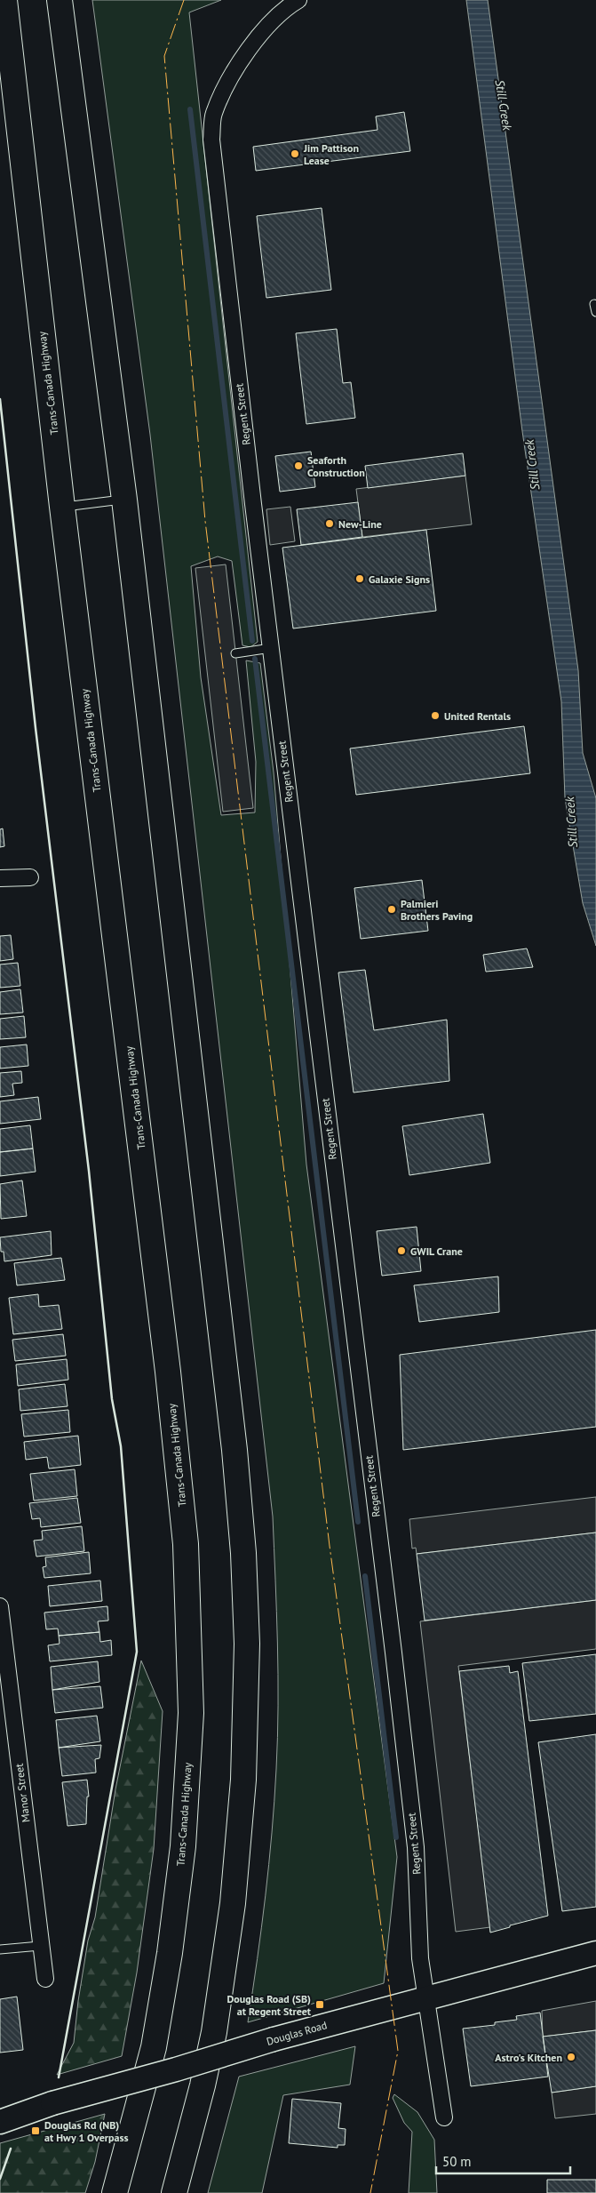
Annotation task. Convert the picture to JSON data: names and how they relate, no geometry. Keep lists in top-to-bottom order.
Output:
{
  "streets": {
    "highway": ["Trans-Canada Highway"],
    "street": ["Regent Street", "Manor Street", "Douglas Road"]
  },
  "crossings": [
    ["Regent Street", "Douglas Road"]
  ],
  "water": ["Still Creek"],
  "places": {
    "other": [
      "Jim Pattison Lease",
      "Seaforth Construction",
      "New-Line",
      "Galaxie Signs",
      "United Rentals",
      "Palmieri Brothers Paving",
      "GWIL Crane",
      "Astro's Kitchen"
    ],
    "transit": ["Douglas Road (SB) at Regent Street", "Douglas Rd (NB) at Hwy 1 Overpass"]
  },
  "scale_bar": "50 m"
}
